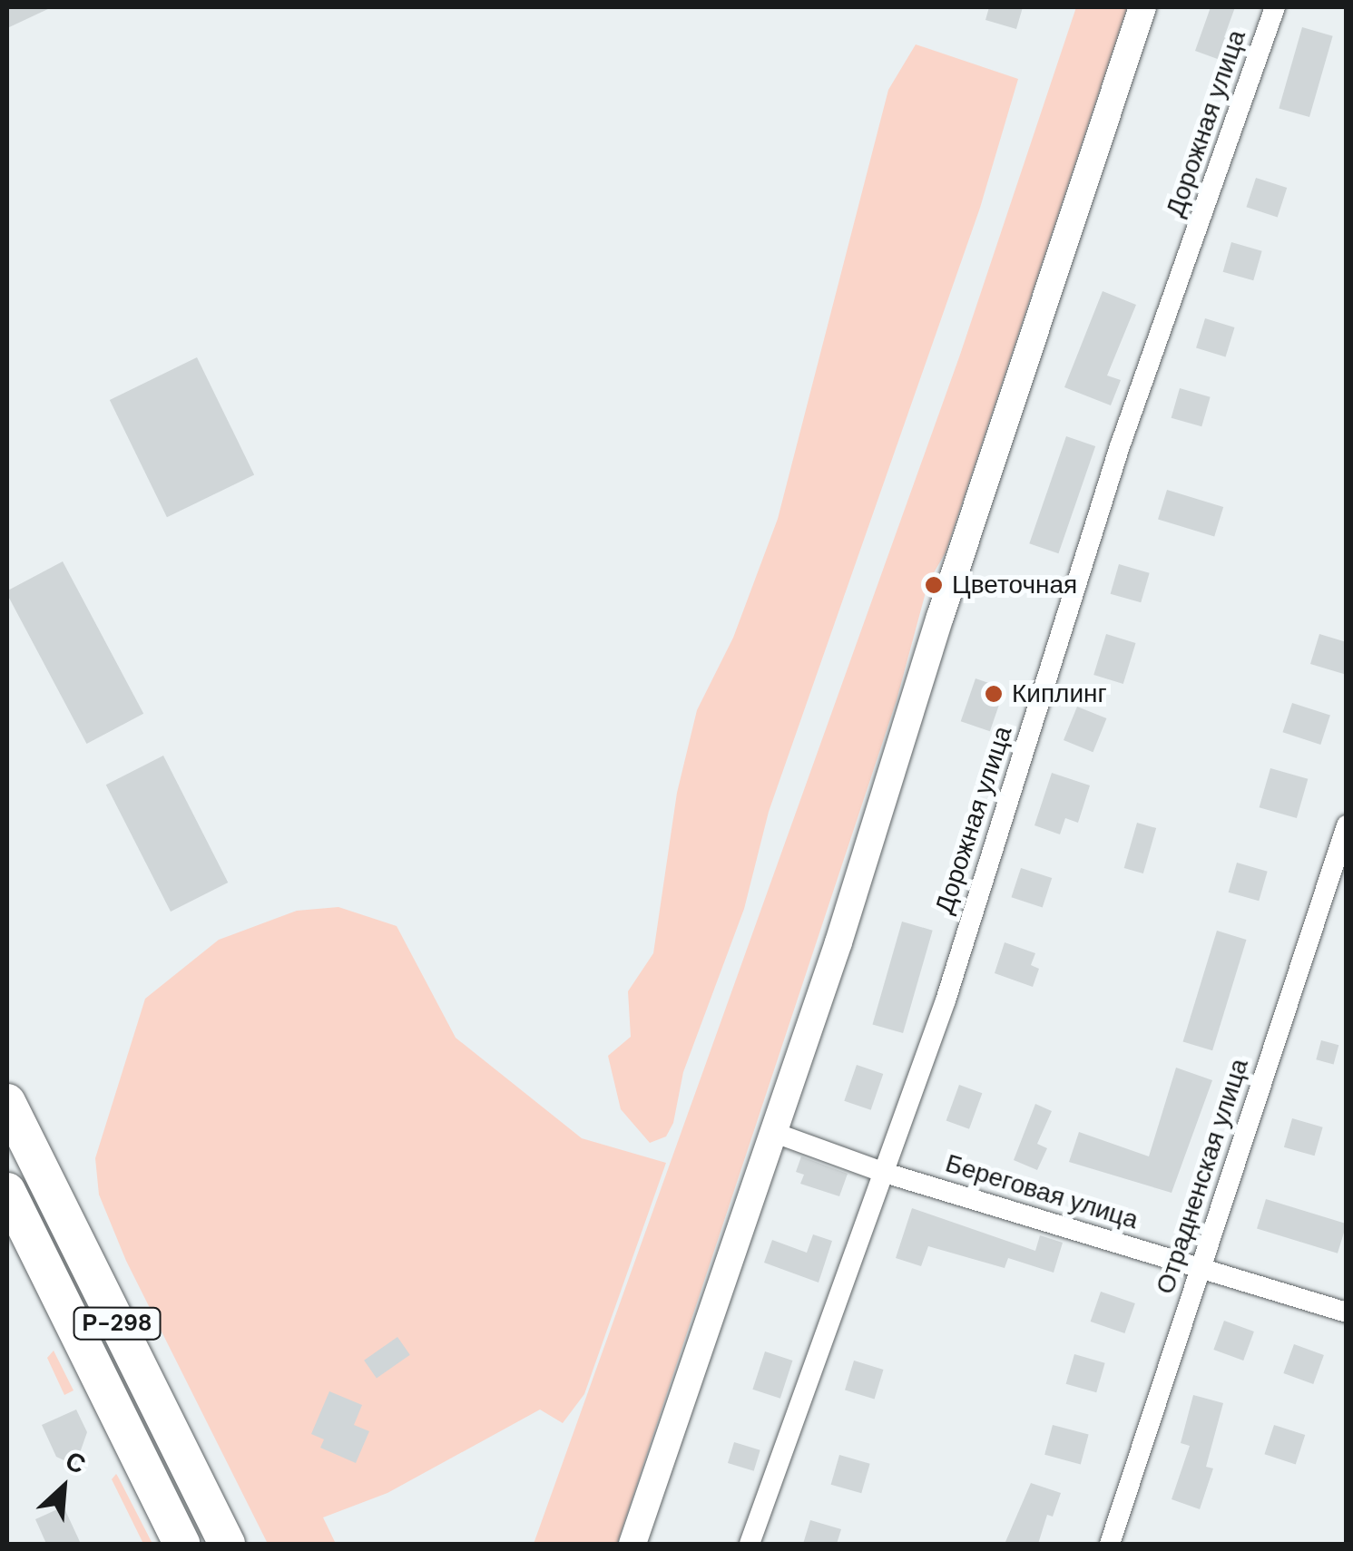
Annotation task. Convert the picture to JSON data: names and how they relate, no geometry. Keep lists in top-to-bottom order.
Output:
{
  "streets": {
    "highway": ["Р-298"],
    "street": ["Дорожная улица", "Отрадненская улица", "Береговая улица"]
  },
  "crossings": [
    ["Дорожная улица", "Береговая улица"],
    ["Отрадненская улица", "Береговая улица"]
  ],
  "places": ["Цветочная", "Киплинг"],
  "north": "top right"
}
